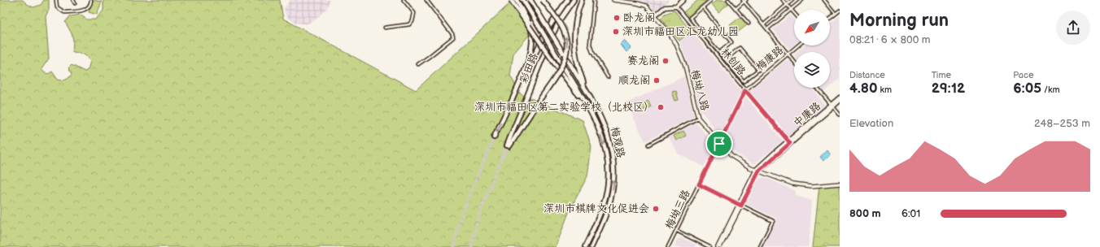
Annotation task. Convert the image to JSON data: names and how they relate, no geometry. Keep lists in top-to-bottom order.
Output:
{
  "streets": {
    "main road": ["彩田路", "中康路", "梅观路"],
    "street": [
      "梅康路",
      "林创路",
      "梅坳八路",
      "梅坳三路"
    ]
  },
  "crossings": [
    ["梅康路", "林创路"],
    ["梅康路", "梅坳三路"],
    ["林创路", "中康路"],
    ["林创路", "梅坳三路"],
    ["梅坳八路", "中康路"],
    ["梅坳八路", "梅坳三路"]
  ],
  "places": [
    "卧龙阁",
    "深圳市福田区汇龙幼儿园",
    "赛龙阁",
    "顺龙阁",
    "深圳市福田区第二实验学校（北校区）",
    "深圳市棋牌文化促进会"
  ],
  "north": "bottom left",
  "page": {
    "heading": ["Morning run", "08:21 · 6 × 800 m"],
    "stats": [
      ["Distance", "4.80 km"],
      ["Time", "29:12"],
      ["Pace", "6:05 /km"]
    ],
    "chart": ["Elevation", "248–253 m"],
    "list": [
      {
        "name": "800 m",
        "note": "6:01"
      }
    ]
  }
}
